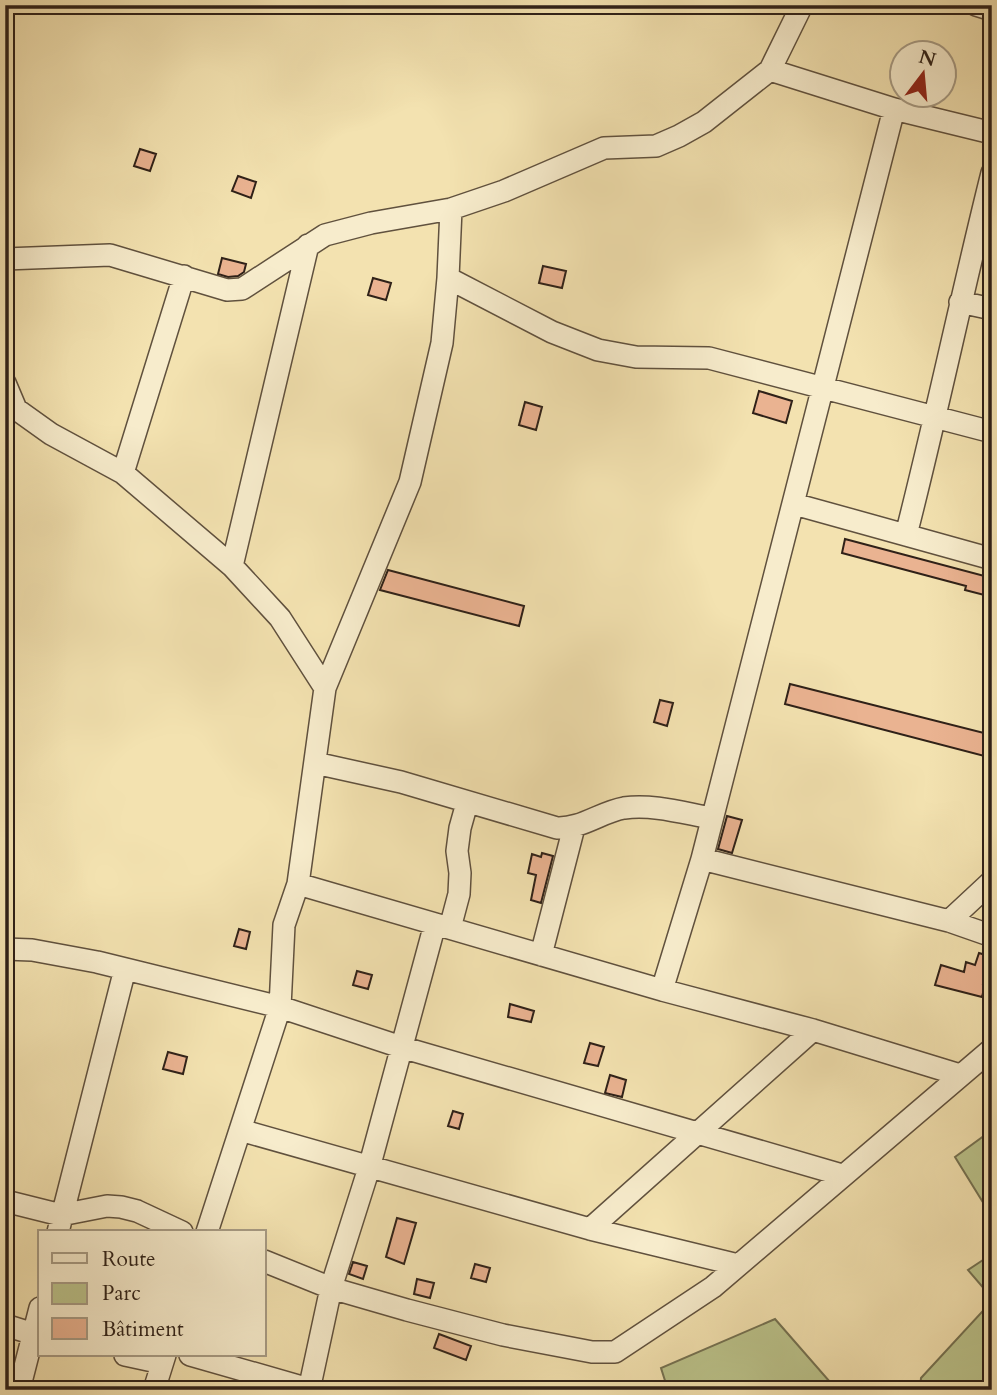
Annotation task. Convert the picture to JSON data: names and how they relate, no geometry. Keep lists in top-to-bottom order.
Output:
{
  "legend": ["Route", "Parc", "Bâtiment"],
  "north": "top"
}
